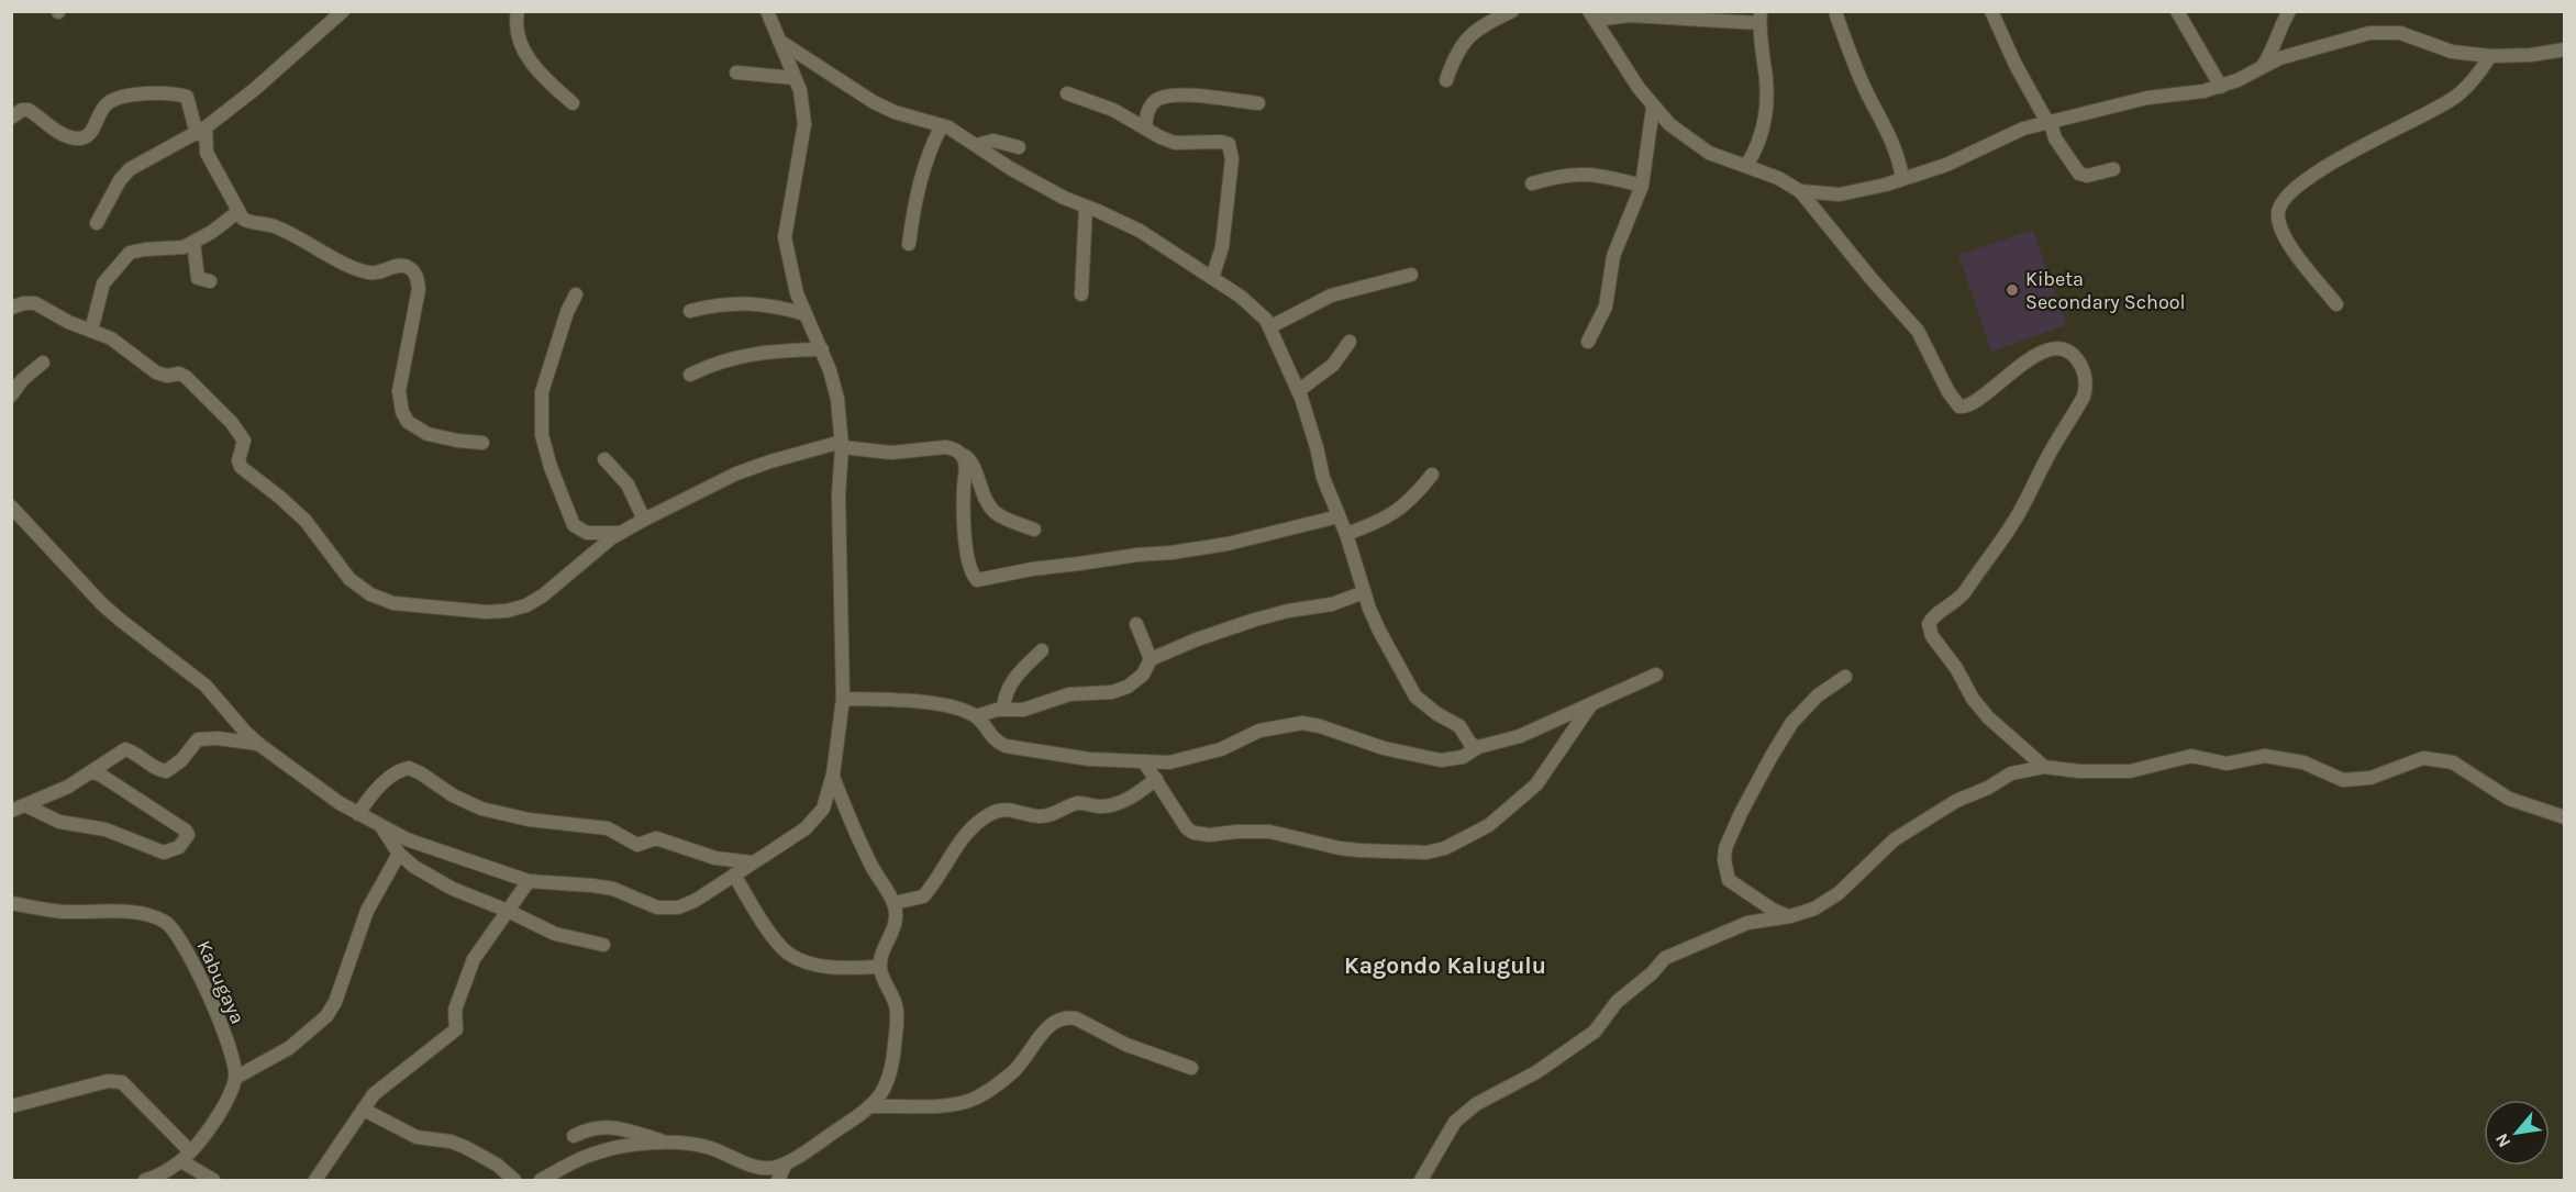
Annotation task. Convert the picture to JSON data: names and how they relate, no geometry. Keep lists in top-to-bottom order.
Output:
{
  "streets": {
    "street": ["Kabugaya"]
  },
  "districts": ["Kagondo Kalugulu"],
  "places": ["Kibeta Secondary School"],
  "north": "bottom left"
}
